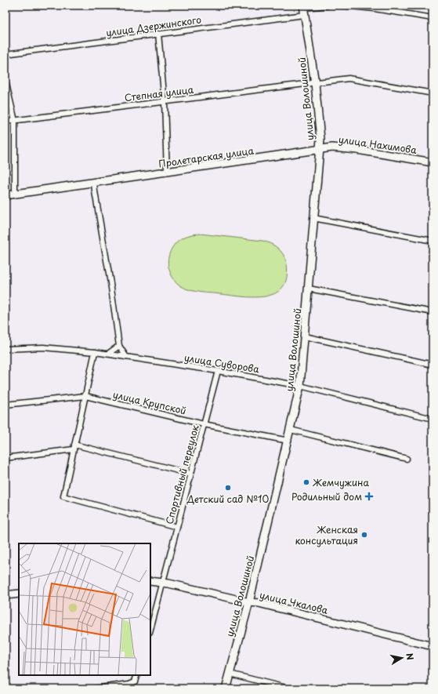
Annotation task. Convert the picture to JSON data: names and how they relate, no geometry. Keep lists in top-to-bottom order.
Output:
{
  "streets": {
    "street": [
      "улица Дзержинского",
      "Степная улица",
      "улица Волошиной",
      "улица Нахимова",
      "Пролетарская улица",
      "улица Суворова",
      "улица Крупской",
      "Спортивный переулок",
      "улица Чкалова"
    ]
  },
  "crossings": [
    ["улица Дзержинского", "улица Волошиной"],
    ["Степная улица", "улица Волошиной"],
    ["улица Волошиной", "улица Нахимова"],
    ["улица Волошиной", "Пролетарская улица"],
    ["улица Волошиной", "улица Суворова"],
    ["улица Волошиной", "улица Крупской"],
    ["улица Волошиной", "улица Чкалова"],
    ["улица Нахимова", "Пролетарская улица"],
    ["улица Суворова", "Спортивный переулок"],
    ["улица Крупской", "Спортивный переулок"],
    ["Спортивный переулок", "улица Чкалова"]
  ],
  "places": {
    "other": ["Жемчужина", "Детский сад №10", "Женская консультация"],
    "health": ["Родильный дом"]
  },
  "north": "right"
}
